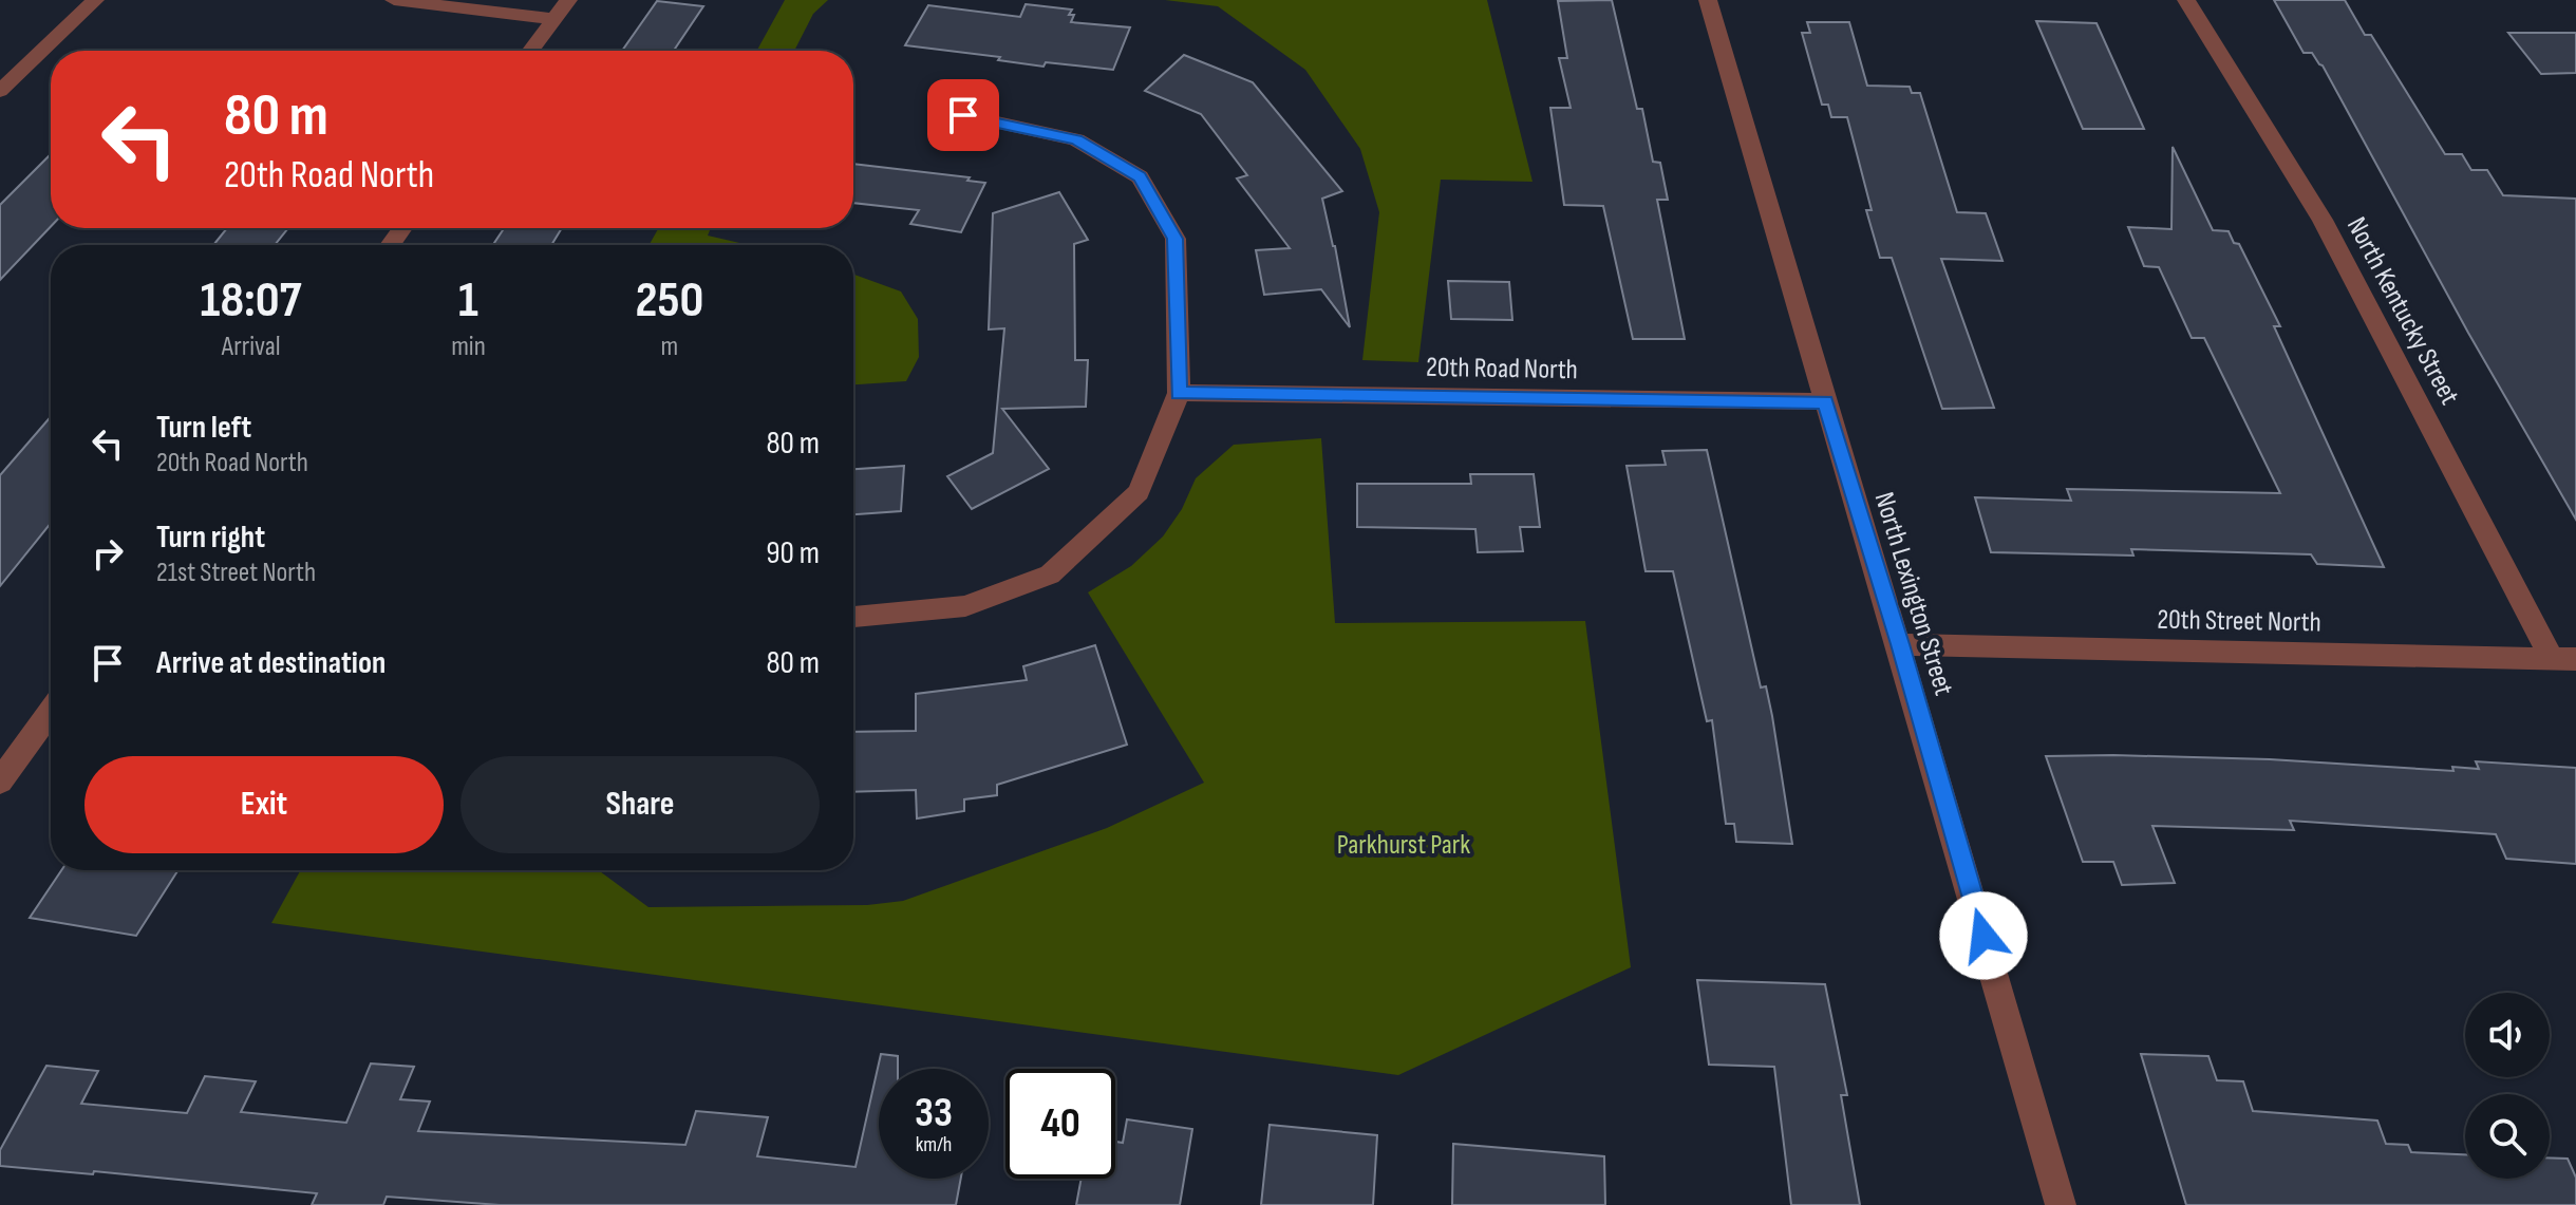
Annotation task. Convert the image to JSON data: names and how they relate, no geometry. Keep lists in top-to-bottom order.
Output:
{
  "streets": {
    "street": [
      "North Kentucky Street",
      "20th Road North",
      "North Lexington Street",
      "20th Street North"
    ]
  },
  "crossings": [
    ["North Kentucky Street", "20th Street North"],
    ["20th Road North", "North Lexington Street"],
    ["North Lexington Street", "20th Street North"]
  ],
  "parks": ["Parkhurst Park"],
  "page": {
    "turn": ["80 m", "20th Road North"],
    "eta": [
      "18:07",
      "Arrival",
      "1",
      "min",
      "250",
      "m"
    ],
    "list": [
      {
        "name": "Turn left",
        "note": "20th Road North",
        "value": "80 m"
      },
      {
        "name": "Turn right",
        "note": "21st Street North",
        "value": "90 m"
      },
      {
        "name": "Arrive at destination",
        "value": "80 m"
      }
    ],
    "buttons": ["Exit", "Share"],
    "speed": "33 km/h",
    "limit": "40"
  }
}
